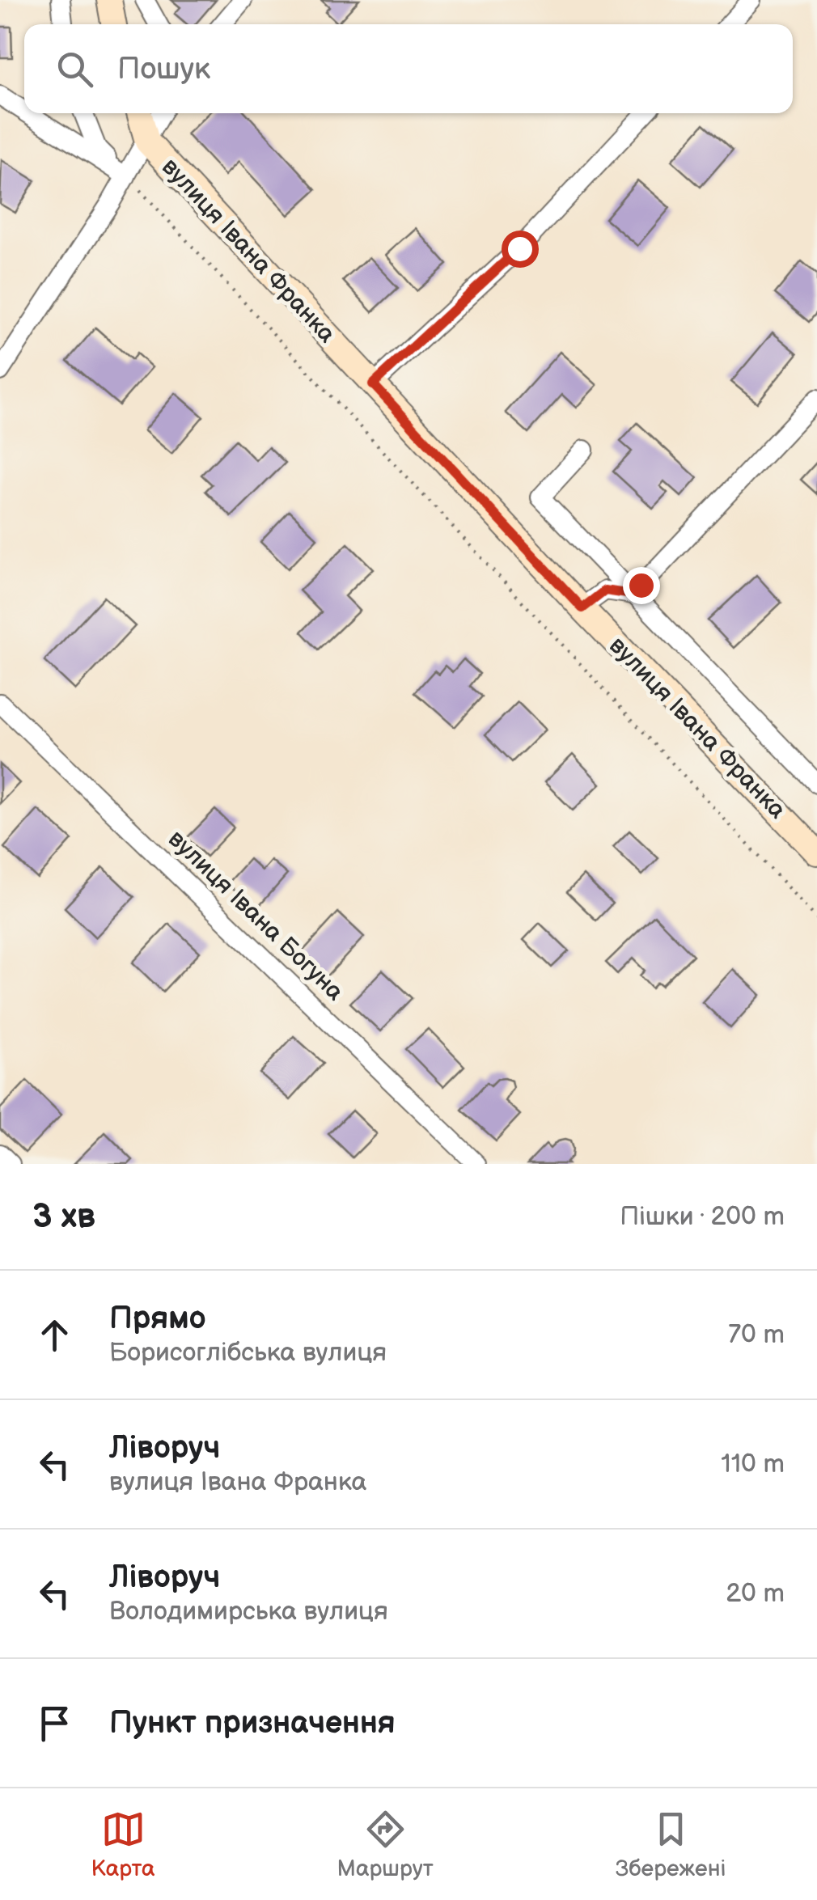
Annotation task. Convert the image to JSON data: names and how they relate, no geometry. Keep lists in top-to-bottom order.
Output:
{
  "streets": {
    "street": ["вулиця Івана Франка", "вулиця Івана Богуна"]
  },
  "page": {
    "search": "Пошук",
    "heading": ["3 хв", "Пішки · 200 m"],
    "list": [
      ["Прямо", "Борисоглібська вулиця", "70 m"],
      ["Ліворуч", "вулиця Івана Франка", "110 m"],
      ["Ліворуч", "Володимирська вулиця", "20 m"],
      "Пункт призначення"
    ],
    "nav": ["Карта", "Маршрут", "Збережені"]
  }
}
